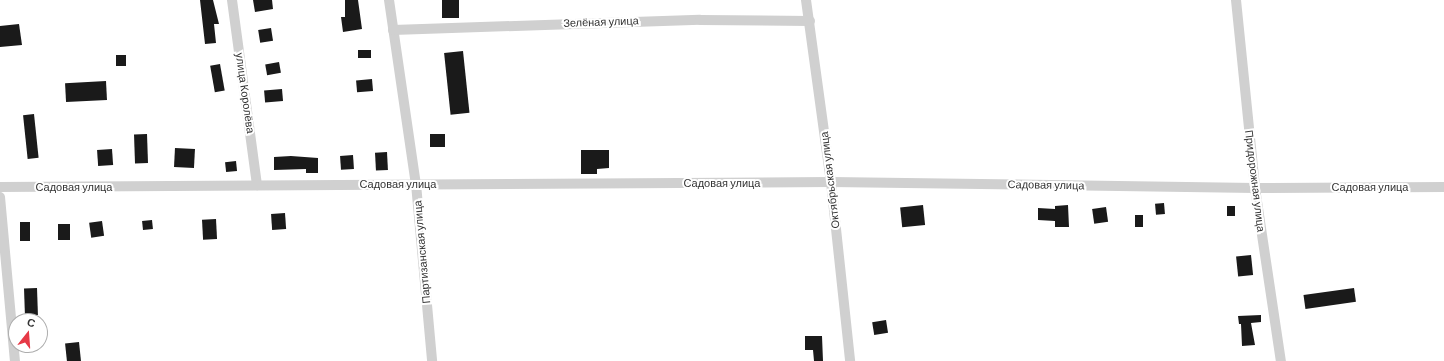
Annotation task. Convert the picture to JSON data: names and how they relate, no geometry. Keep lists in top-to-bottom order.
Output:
{
  "streets": {
    "street": [
      "Зелёная улица",
      "улица Королёва",
      "Октябрьская улица",
      "Придорожная улица",
      "Садовая улица",
      "Партизанская улица"
    ]
  },
  "crossings": [
    ["Зелёная улица", "Октябрьская улица"],
    ["Зелёная улица", "Партизанская улица"],
    ["улица Королёва", "Садовая улица"],
    ["Октябрьская улица", "Садовая улица"],
    ["Придорожная улица", "Садовая улица"],
    ["Садовая улица", "Партизанская улица"]
  ],
  "north": "top"
}
